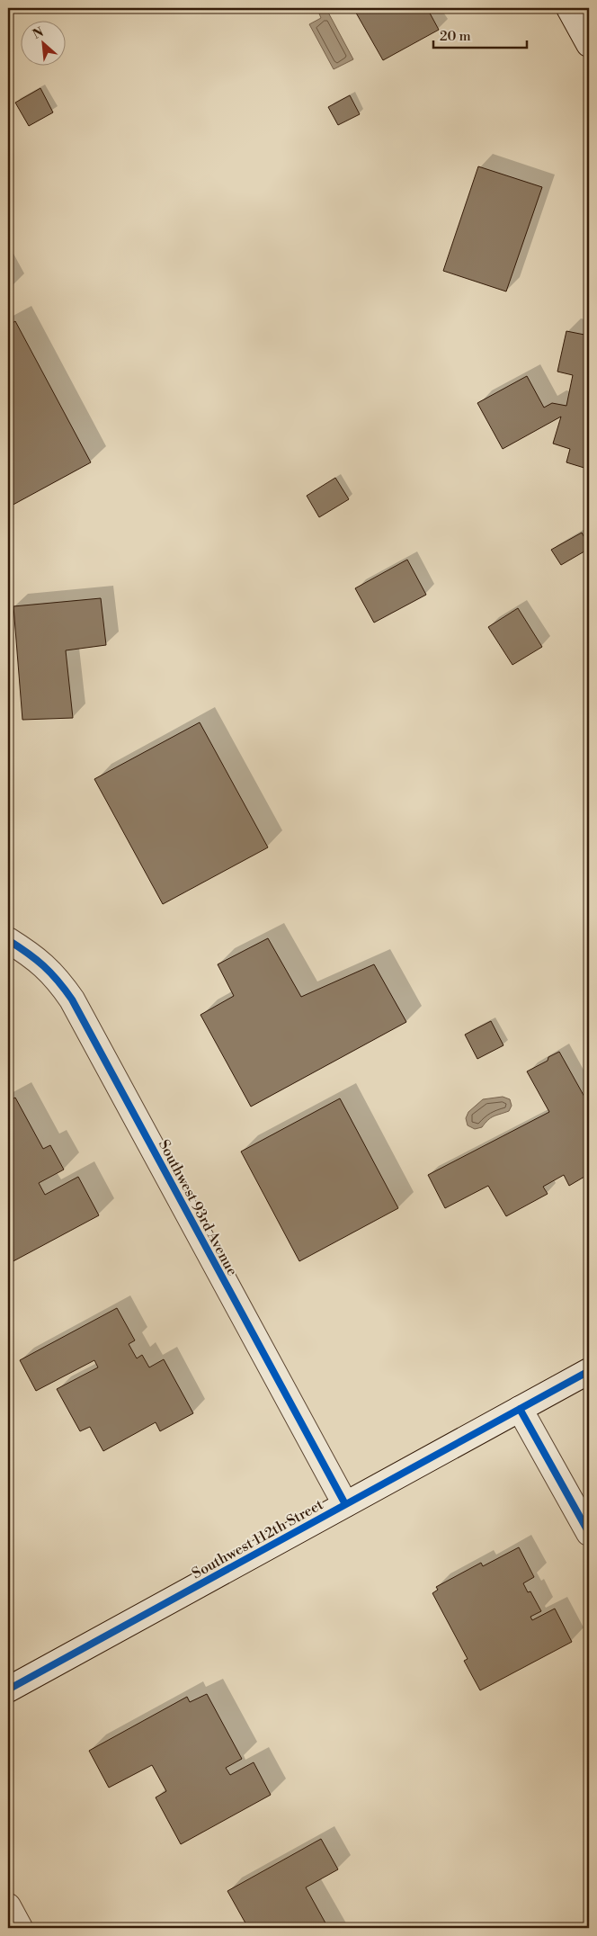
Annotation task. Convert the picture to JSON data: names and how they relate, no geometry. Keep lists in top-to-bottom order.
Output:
{
  "streets": {
    "street": ["Southwest 93rd Avenue", "Southwest 112th Street"]
  },
  "crossings": [
    ["Southwest 93rd Avenue", "Southwest 112th Street"]
  ],
  "scale_bar": "20 m",
  "north": "top left"
}
